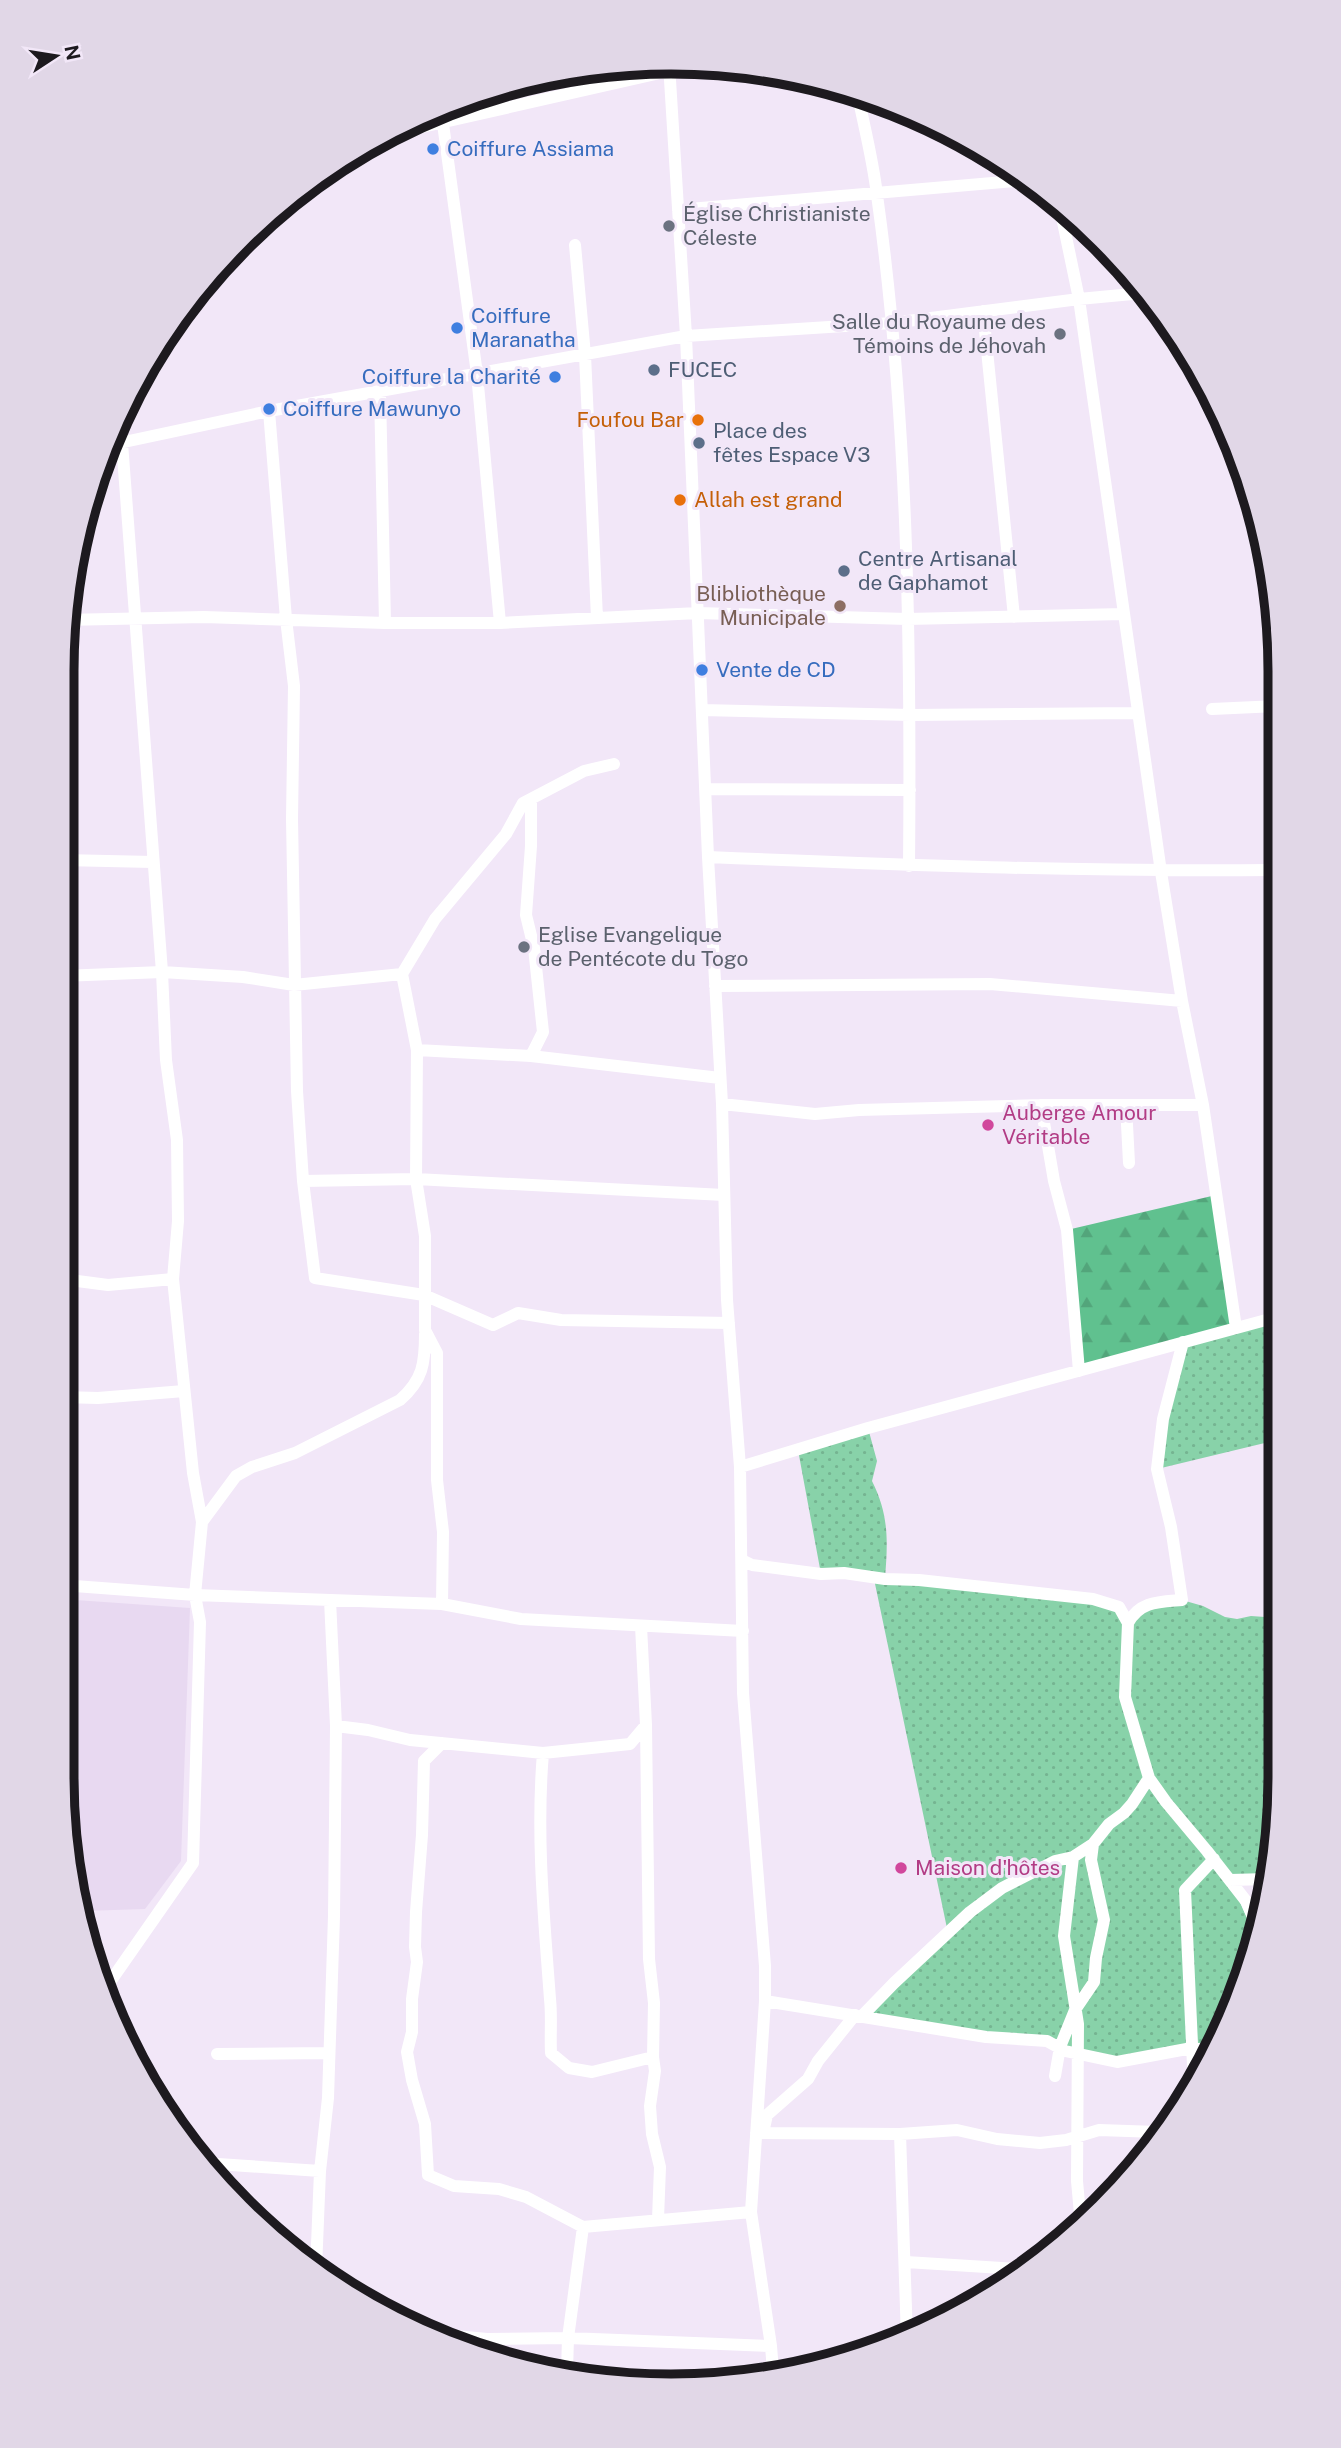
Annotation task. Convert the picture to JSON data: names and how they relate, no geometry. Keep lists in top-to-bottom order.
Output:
{
  "places": [
    "Coiffure Assiama",
    "Église Christianiste Céleste",
    "Coiffure Maranatha",
    "Salle du Royaume des Témoins de Jéhovah",
    "FUCEC",
    "Coiffure la Charité",
    "Coiffure Mawunyo",
    "Foufou Bar",
    "Place des fêtes Espace V3",
    "Allah est grand",
    "Centre Artisanal de Gaphamot",
    "Blibliothèque Municipale",
    "Vente de CD",
    "Eglise Evangelique de Pentécote du Togo",
    "Auberge Amour Véritable",
    "Maison d'hôtes"
  ],
  "north": "right"
}
